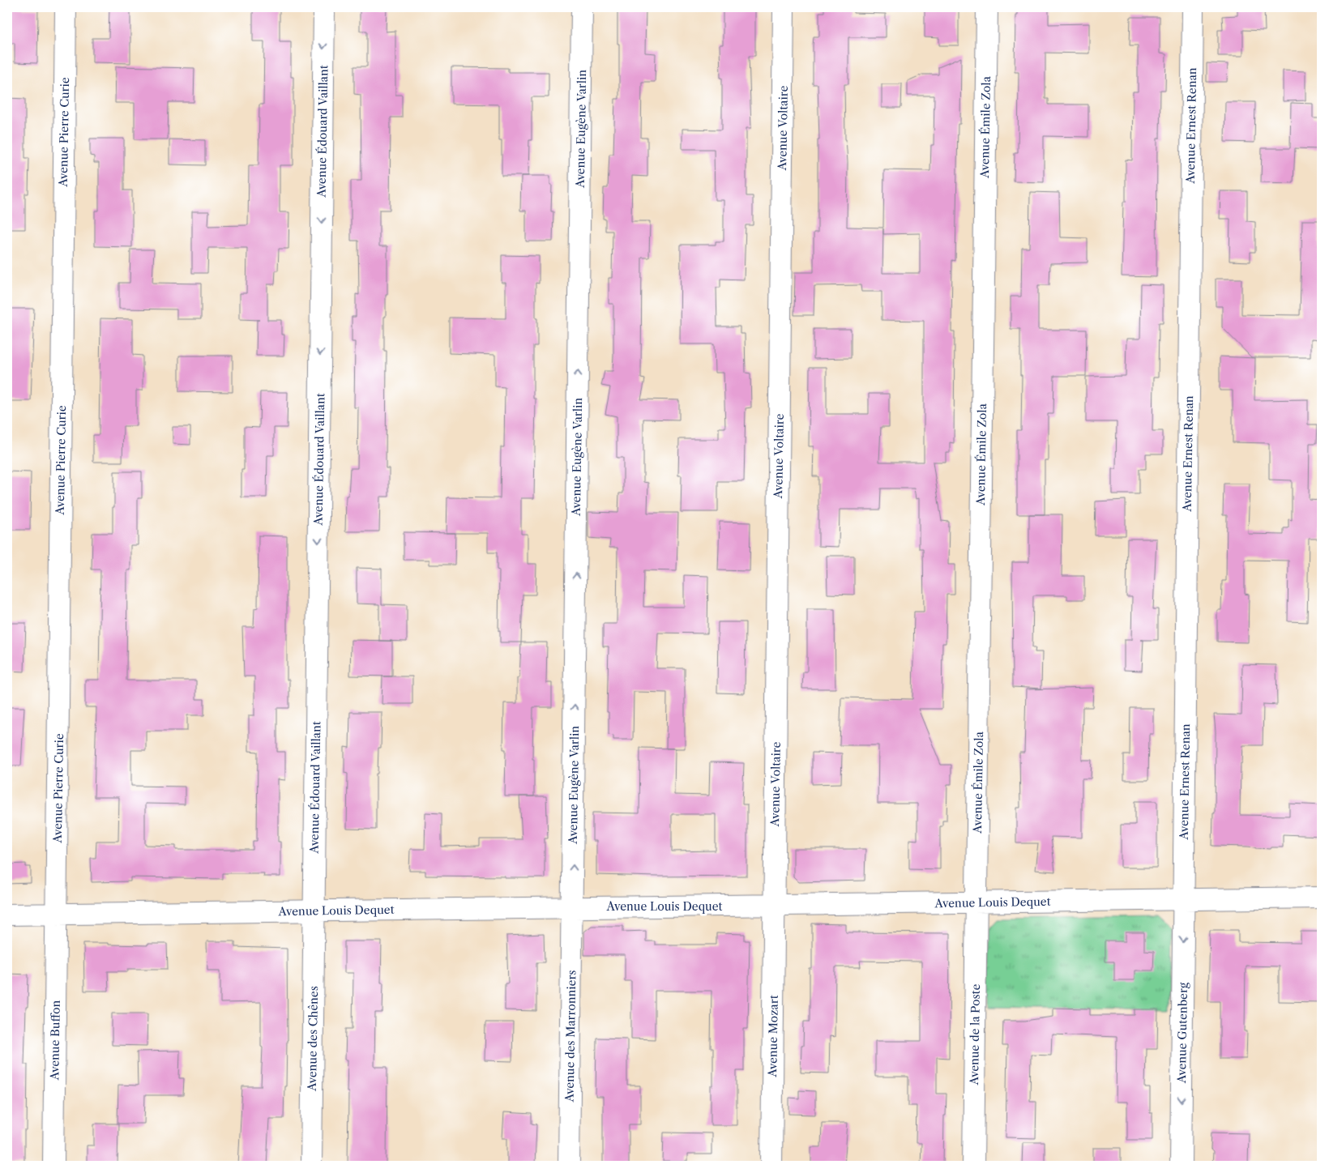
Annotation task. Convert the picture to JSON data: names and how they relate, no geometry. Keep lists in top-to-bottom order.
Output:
{
  "streets": {
    "street": [
      "Avenue Ernest Renan",
      "Avenue Émile Zola",
      "Avenue Voltaire",
      "Avenue Eugène Varlin",
      "Avenue Édouard Vaillant",
      "Avenue Pierre Curie",
      "Avenue Louis Dequet",
      "Avenue Gutenberg",
      "Avenue de la Poste",
      "Avenue des Marronniers",
      "Avenue Mozart",
      "Avenue des Chênes",
      "Avenue Buffon"
    ]
  },
  "crossings": [
    ["Avenue Ernest Renan", "Avenue Louis Dequet"],
    ["Avenue Ernest Renan", "Avenue Gutenberg"],
    ["Avenue Émile Zola", "Avenue Louis Dequet"],
    ["Avenue Émile Zola", "Avenue de la Poste"],
    ["Avenue Voltaire", "Avenue Louis Dequet"],
    ["Avenue Voltaire", "Avenue Mozart"],
    ["Avenue Eugène Varlin", "Avenue Louis Dequet"],
    ["Avenue Eugène Varlin", "Avenue des Marronniers"],
    ["Avenue Édouard Vaillant", "Avenue Louis Dequet"],
    ["Avenue Édouard Vaillant", "Avenue des Chênes"],
    ["Avenue Pierre Curie", "Avenue Louis Dequet"],
    ["Avenue Pierre Curie", "Avenue Buffon"],
    ["Avenue Louis Dequet", "Avenue Gutenberg"],
    ["Avenue Louis Dequet", "Avenue de la Poste"],
    ["Avenue Louis Dequet", "Avenue des Marronniers"],
    ["Avenue Louis Dequet", "Avenue Mozart"],
    ["Avenue Louis Dequet", "Avenue des Chênes"],
    ["Avenue Louis Dequet", "Avenue Buffon"]
  ],
  "one_way": ["Avenue Eugène Varlin", "Avenue Édouard Vaillant", "Avenue Gutenberg"]
}
